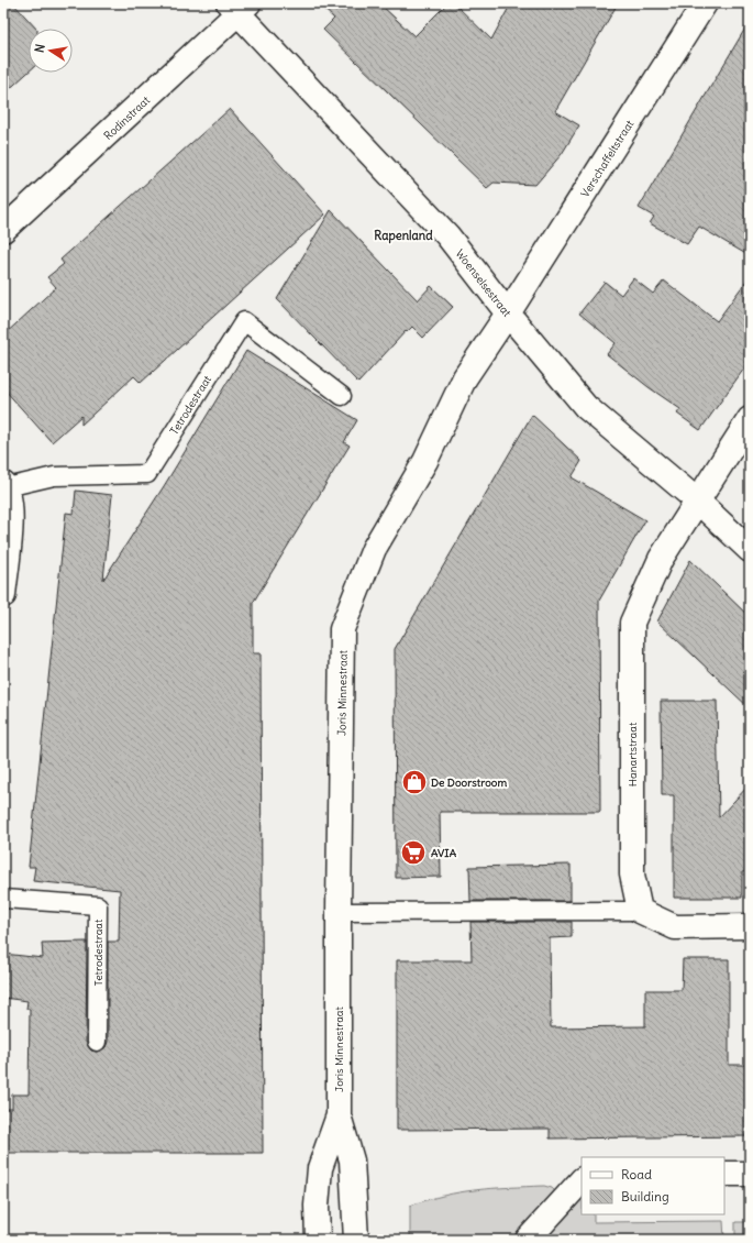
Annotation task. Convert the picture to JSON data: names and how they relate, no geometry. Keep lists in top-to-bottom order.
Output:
{
  "streets": {
    "street": [
      "Rodinstraat",
      "Verschaffeltstraat",
      "Woenselsestraat",
      "Tetrodestraat",
      "Joris Minnestraat",
      "Hanartstraat"
    ]
  },
  "crossings": [
    ["Rodinstraat", "Woenselsestraat"],
    ["Verschaffeltstraat", "Woenselsestraat"],
    ["Verschaffeltstraat", "Joris Minnestraat"],
    ["Woenselsestraat", "Joris Minnestraat"],
    ["Woenselsestraat", "Hanartstraat"]
  ],
  "districts": ["Rapenland"],
  "places": {
    "shop": ["De Doorstroom"],
    "supermarket": ["AVIA"]
  },
  "legend": ["Road", "Building"],
  "north": "left"
}
